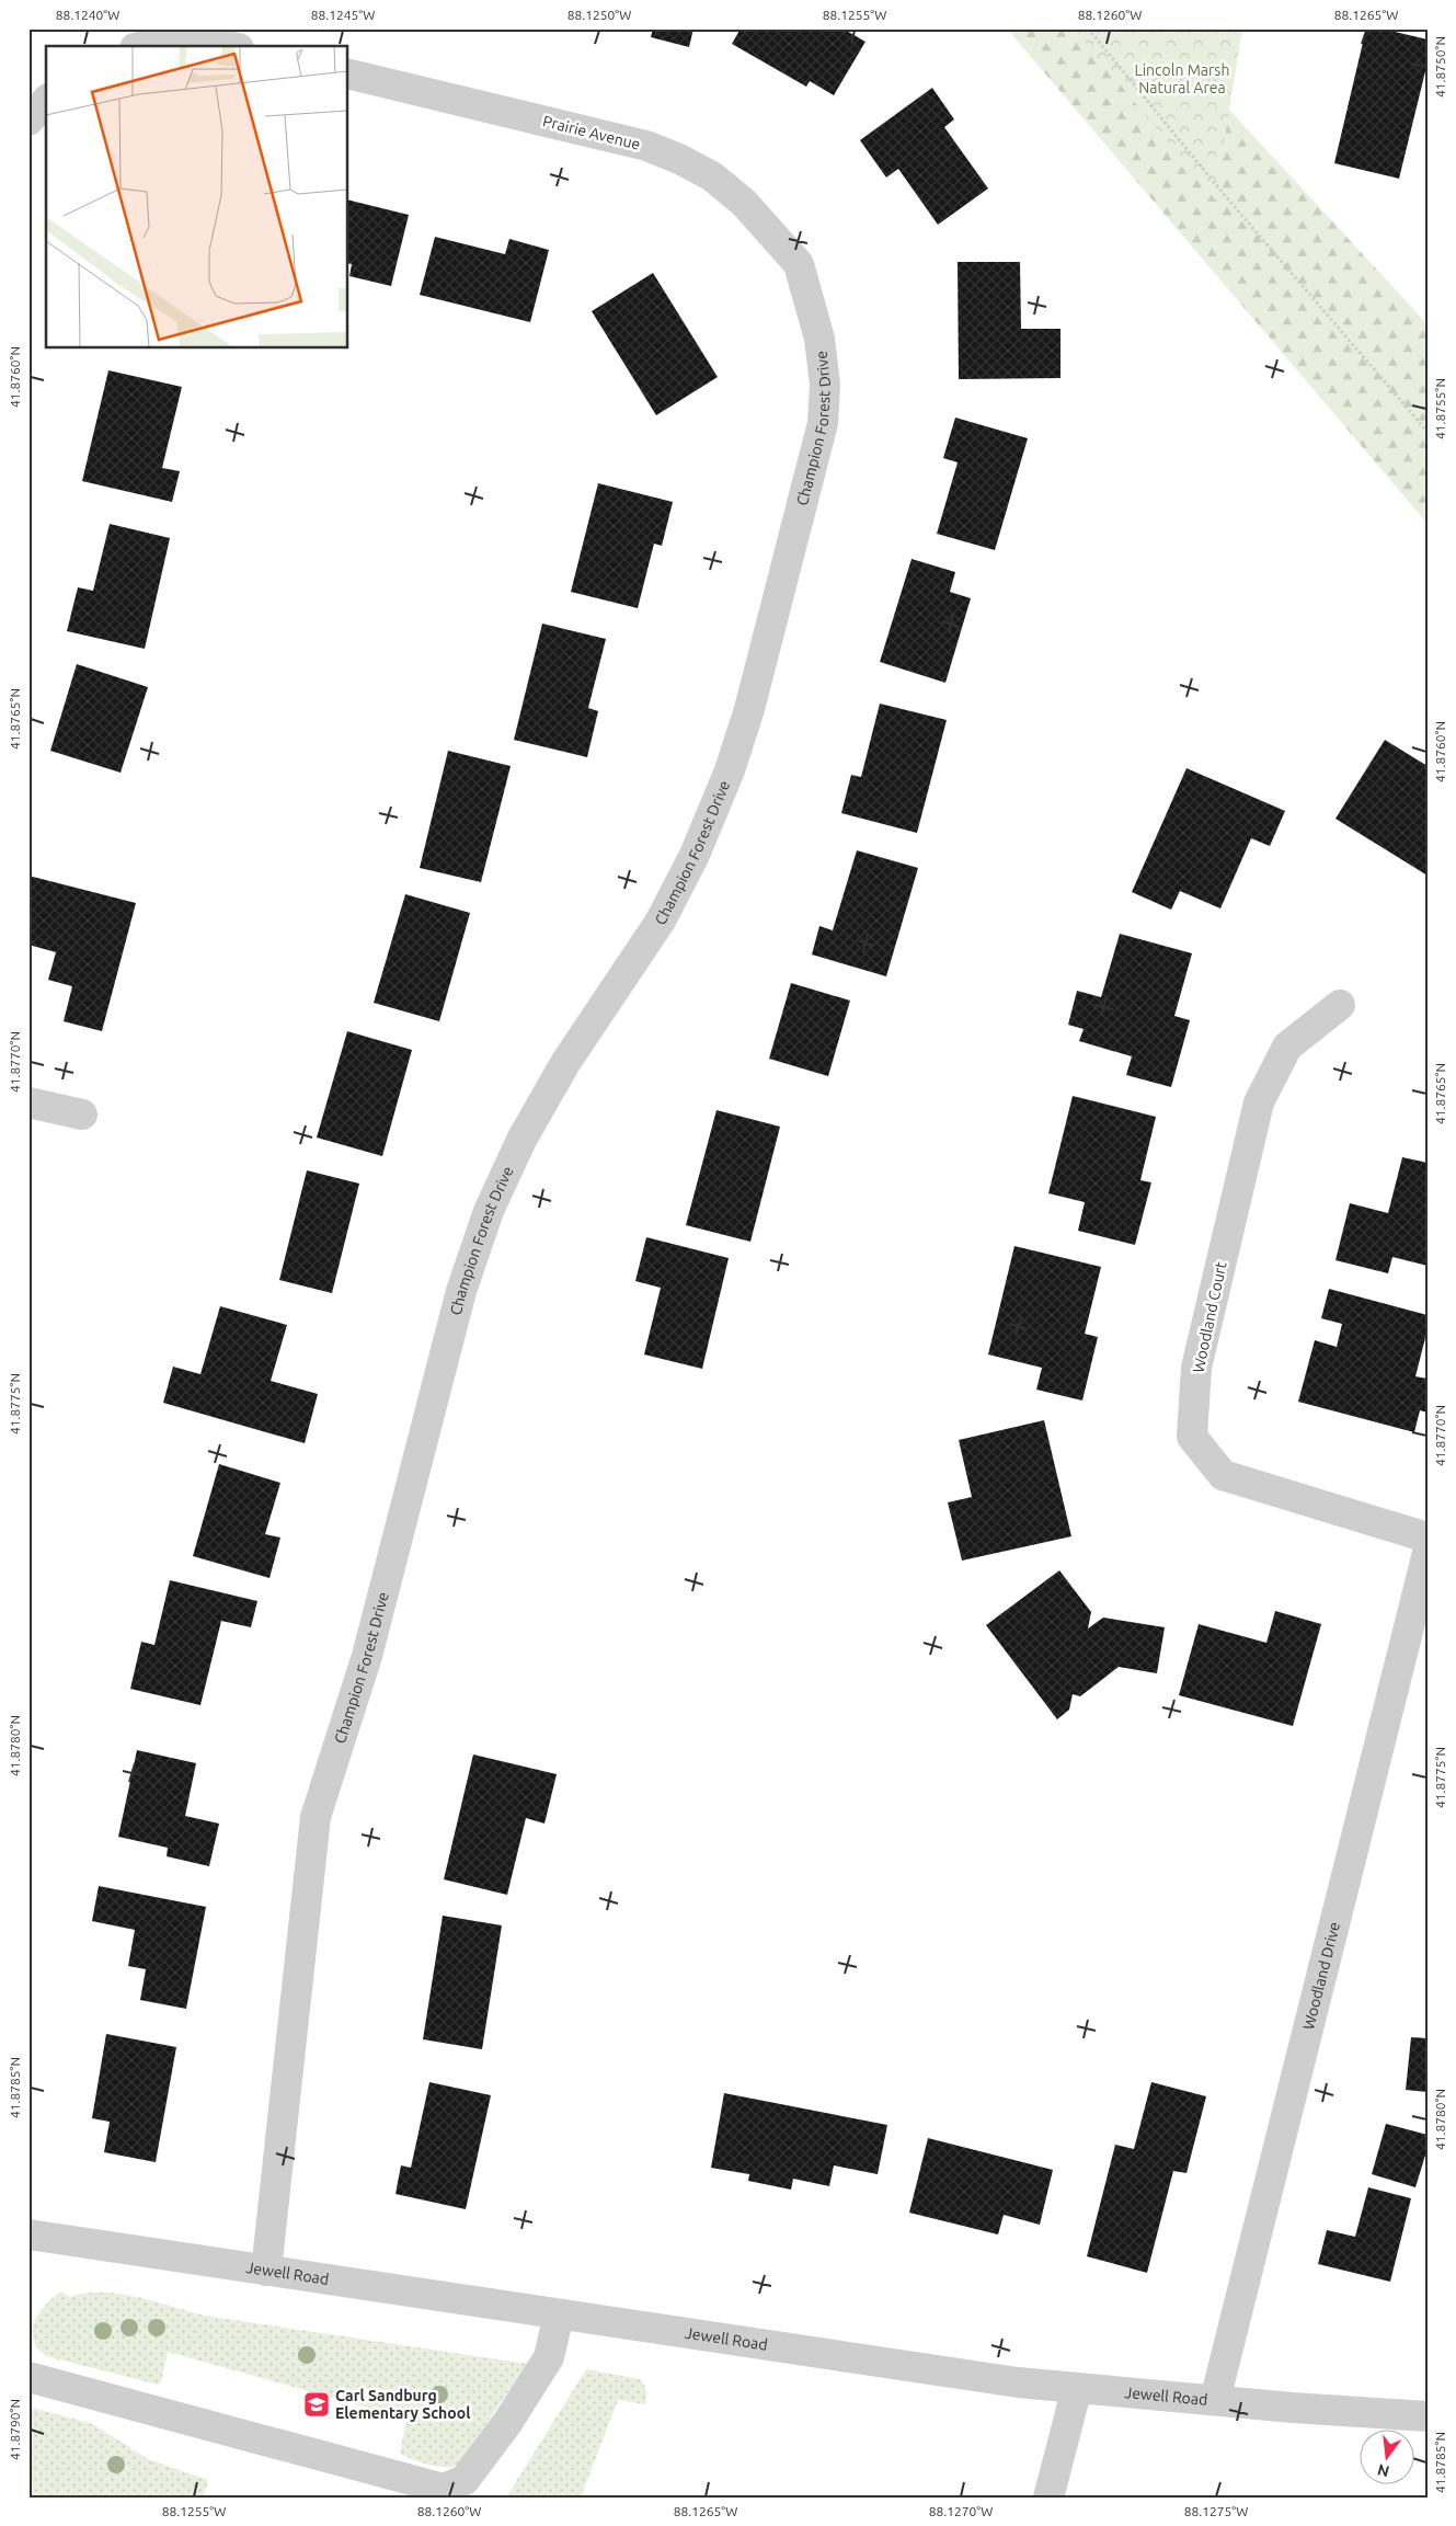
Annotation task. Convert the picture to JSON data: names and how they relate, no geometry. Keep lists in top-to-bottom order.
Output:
{
  "streets": {
    "street": [
      "Prairie Avenue",
      "Champion Forest Drive",
      "Woodland Court",
      "Woodland Drive",
      "Jewell Road"
    ]
  },
  "crossings": [
    ["Prairie Avenue", "Champion Forest Drive"],
    ["Champion Forest Drive", "Jewell Road"],
    ["Woodland Drive", "Jewell Road"]
  ],
  "parks": ["Lincoln Marsh Natural Area"],
  "places": {
    "school or university": ["Carl Sandburg Elementary School"]
  },
  "north": "bottom",
  "coordinates": [
    "88.1240°W",
    "88.1245°W",
    "88.1250°W",
    "88.1255°W",
    "88.1260°W",
    "88.1265°W",
    "41.8750°N",
    "41.8760°N",
    "41.8755°N",
    "41.8765°N",
    "41.8770°N",
    "41.8775°N",
    "41.8780°N",
    "41.8785°N",
    "41.8790°N",
    "88.1270°W",
    "88.1275°W"
  ]
}
